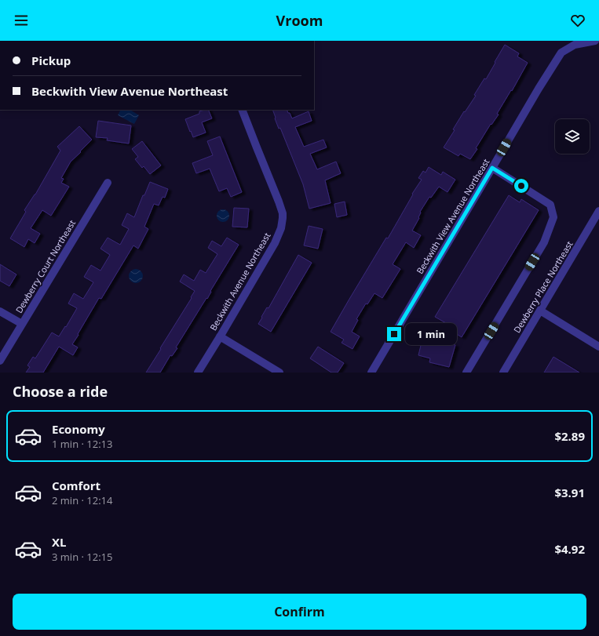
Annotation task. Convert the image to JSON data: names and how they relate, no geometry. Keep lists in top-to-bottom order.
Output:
{
  "streets": {
    "street": [
      "Beckwith View Avenue Northeast",
      "Dewberry Court Northeast",
      "Beckwith Avenue Northeast",
      "Dewberry Place Northeast"
    ]
  },
  "page": {
    "header": "Vroom",
    "banner": ["Pickup", "Beckwith View Avenue Northeast"],
    "bubble": "1 min",
    "heading": "Choose a ride",
    "list": [
      {
        "name": "Economy",
        "note": "1 min · 12:13",
        "value": "$2.89"
      },
      {
        "name": "Comfort",
        "note": "2 min · 12:14",
        "value": "$3.91"
      },
      {
        "name": "XL",
        "note": "3 min · 12:15",
        "value": "$4.92"
      }
    ],
    "buttons": "Confirm"
  }
}
